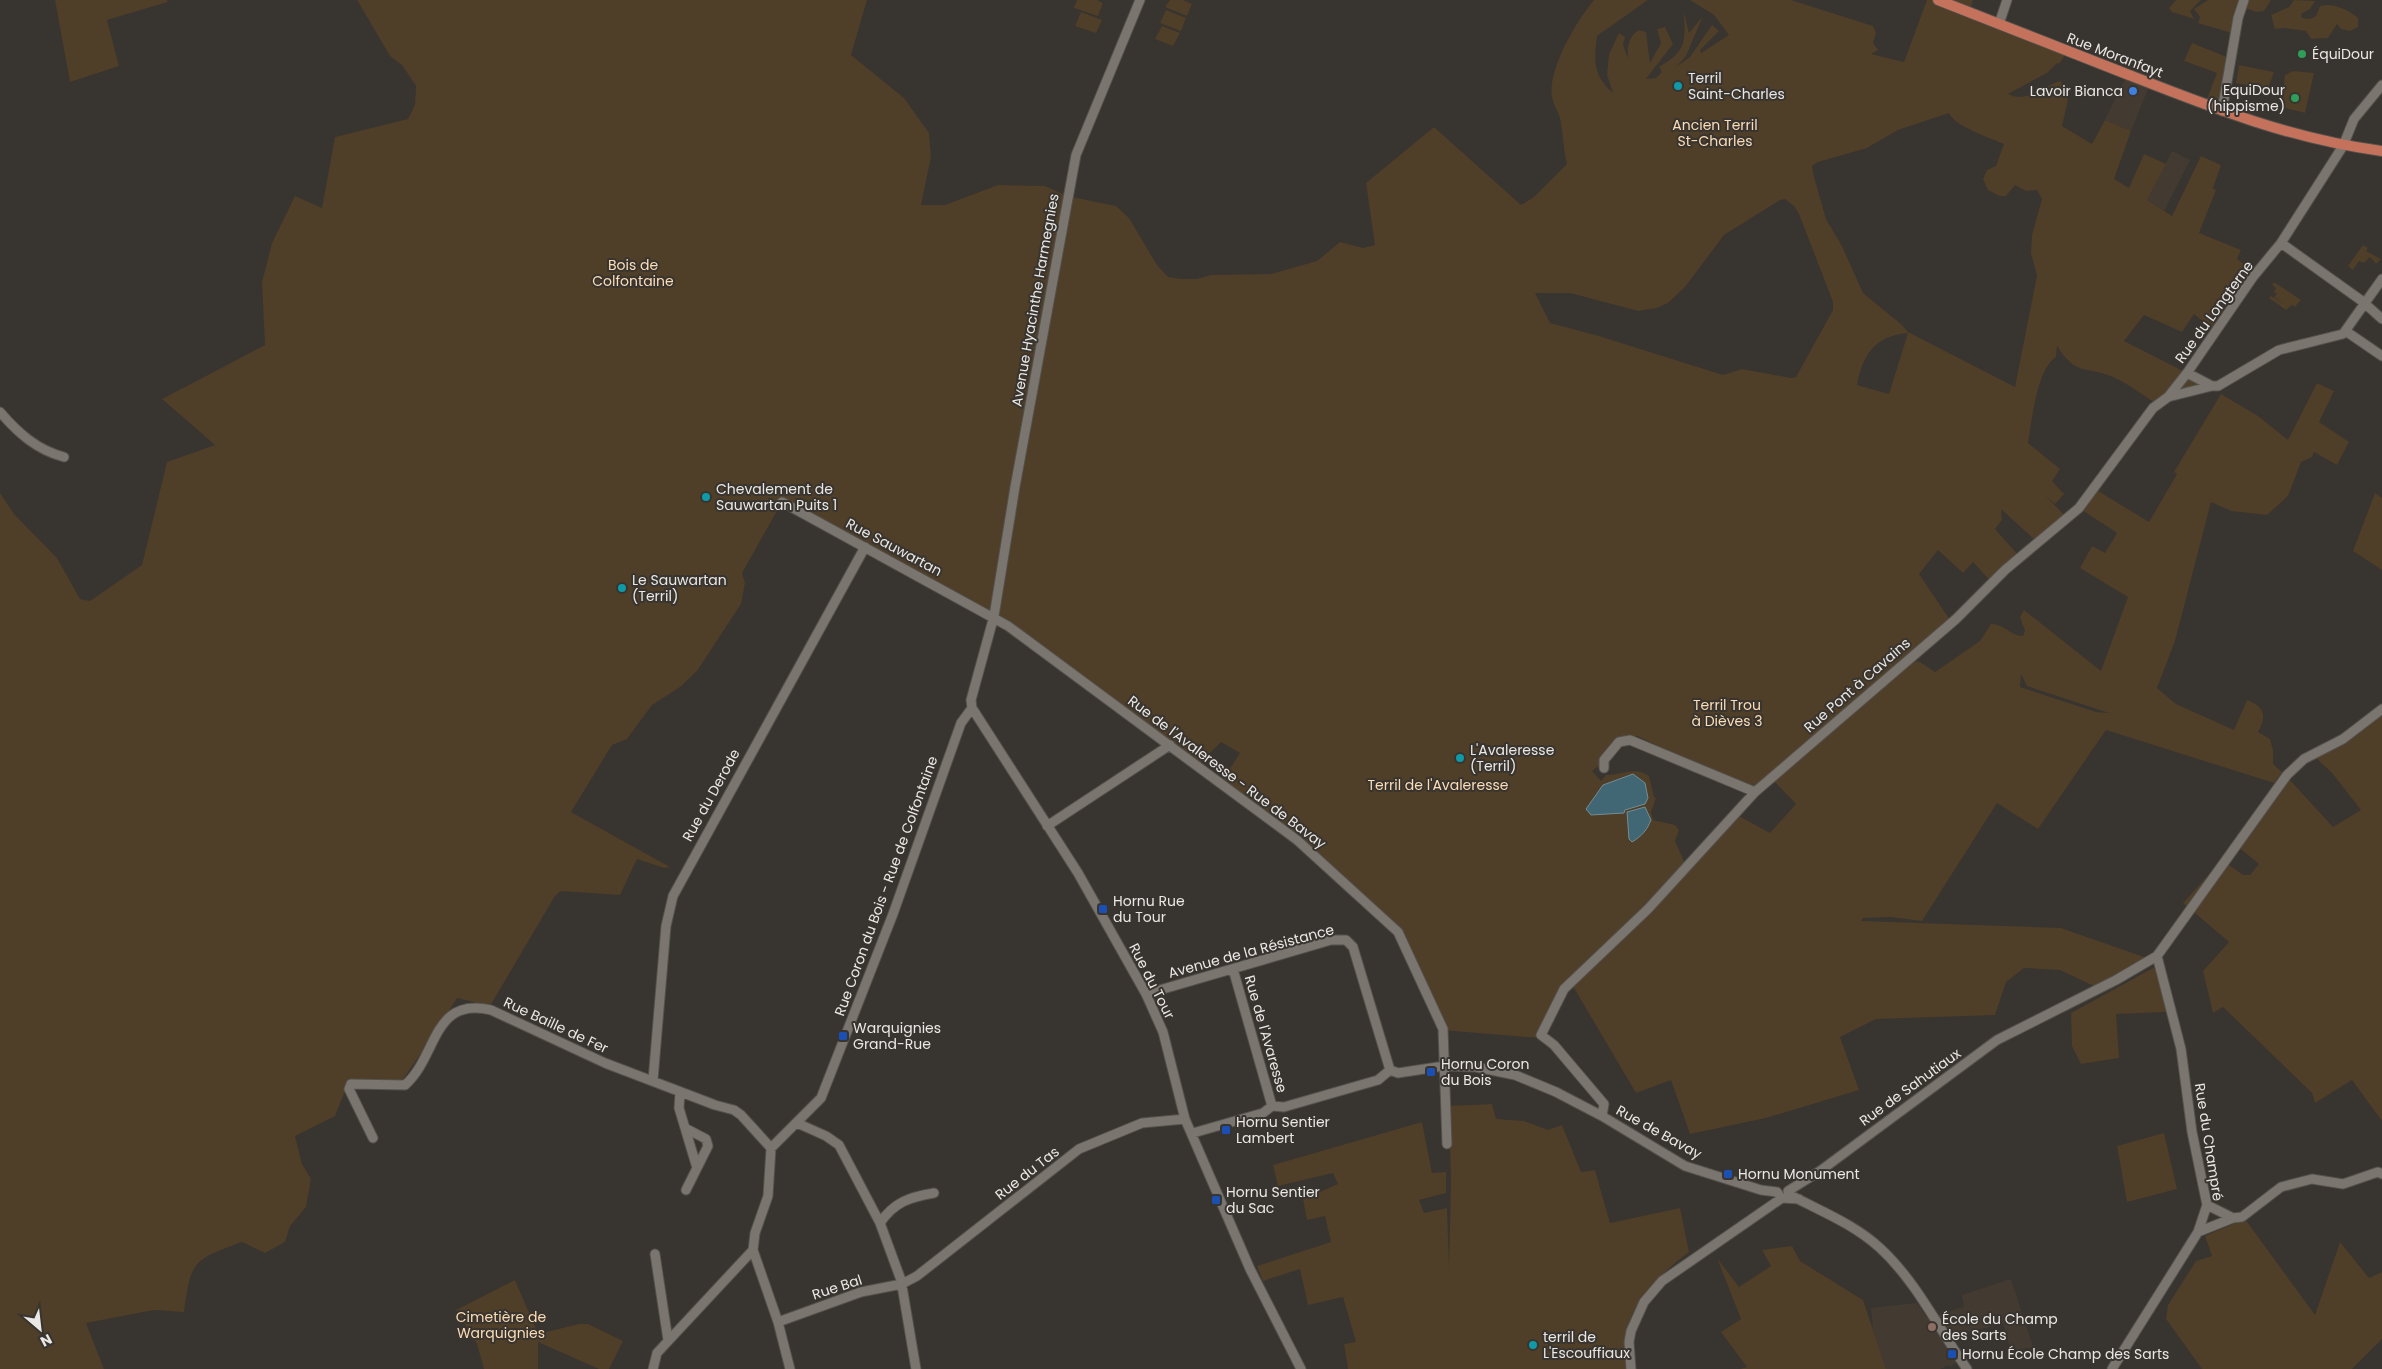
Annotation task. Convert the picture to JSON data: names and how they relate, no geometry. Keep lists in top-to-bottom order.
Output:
{
  "streets": {
    "main road": ["Rue Moranfayt"],
    "street": [
      "Avenue Hyacinthe Harmegnies",
      "Rue du Longterne",
      "Rue Sauwartan",
      "Rue Pont à Cavains",
      "Rue de l'Avaleresse - Rue de Bavay",
      "Rue du Derode",
      "Rue Coron du Bois - Rue de Colfontaine",
      "Avenue de la Résistance",
      "Rue du Tour",
      "Rue Baille de Fer",
      "Rue de l'Avaresse",
      "Rue de Sahutiaux",
      "Rue de Bavay",
      "Rue du Champré",
      "Rue du Tas",
      "Rue Bal"
    ]
  },
  "crossings": [
    ["Rue Moranfayt", "Rue du Longterne"],
    ["Avenue Hyacinthe Harmegnies", "Rue Sauwartan"],
    ["Avenue Hyacinthe Harmegnies", "Rue de l'Avaleresse - Rue de Bavay"],
    ["Avenue Hyacinthe Harmegnies", "Rue Coron du Bois - Rue de Colfontaine"],
    ["Rue du Longterne", "Rue Pont à Cavains"],
    ["Rue Sauwartan", "Rue de l'Avaleresse - Rue de Bavay"],
    ["Rue Sauwartan", "Rue du Derode"],
    ["Rue Sauwartan", "Rue Coron du Bois - Rue de Colfontaine"],
    ["Rue Pont à Cavains", "Rue de Bavay"],
    ["Rue de l'Avaleresse - Rue de Bavay", "Rue Coron du Bois - Rue de Colfontaine"],
    ["Rue du Derode", "Rue Baille de Fer"],
    ["Rue Coron du Bois - Rue de Colfontaine", "Rue du Tour"],
    ["Rue Coron du Bois - Rue de Colfontaine", "Rue Baille de Fer"],
    ["Avenue de la Résistance", "Rue du Tour"],
    ["Avenue de la Résistance", "Rue de l'Avaresse"],
    ["Rue du Tour", "Rue du Tas"],
    ["Rue de Sahutiaux", "Rue de Bavay"],
    ["Rue de Sahutiaux", "Rue du Champré"],
    ["Rue du Tas", "Rue Bal"]
  ],
  "parks": [
    "Ancien Terril St-Charles",
    "Bois de Colfontaine",
    "Terril Trou à Dièves 3",
    "Terril de l'Avaleresse",
    "Cimetière de Warquignies"
  ],
  "places": {
    "other": [
      "ÉquiDour",
      "Terril Saint-Charles",
      "Lavoir Bianca",
      "EquiDour (hippisme)",
      "Chevalement de Sauwartan Puits 1",
      "Le Sauwartan (Terril)",
      "L'Avaleresse (Terril)",
      "École du Champ des Sarts",
      "terril de L'Escouffiaux"
    ],
    "transit": [
      "Hornu Rue du Tour",
      "Warquignies Grand-Rue",
      "Hornu Coron du Bois",
      "Hornu Sentier Lambert",
      "Hornu Monument",
      "Hornu Sentier du Sac",
      "Hornu École Champ des Sarts"
    ]
  },
  "north": "bottom right"
}
